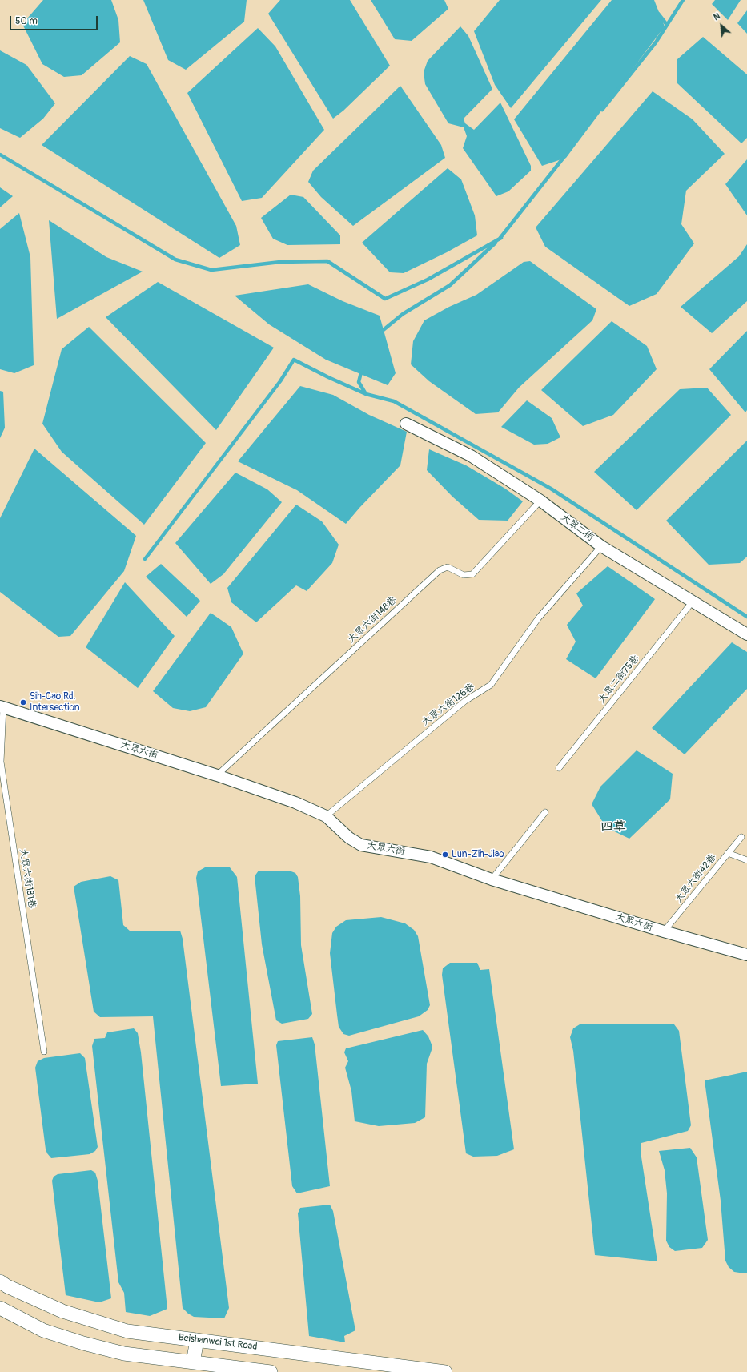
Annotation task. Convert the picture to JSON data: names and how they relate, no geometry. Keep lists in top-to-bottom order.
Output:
{
  "streets": {
    "street": ["大眾二街", "大眾六街", "Beishanwei 1st Road"],
    "lane": [
      "大眾六街148巷",
      "大眾二街75巷",
      "大眾六街126巷",
      "大眾六街181巷",
      "大眾六街42巷"
    ]
  },
  "crossings": [
    ["大眾二街", "大眾六街148巷"],
    ["大眾二街", "大眾二街75巷"],
    ["大眾二街", "大眾六街126巷"],
    ["大眾六街148巷", "大眾六街"],
    ["大眾六街126巷", "大眾六街"],
    ["大眾六街", "大眾六街181巷"],
    ["大眾六街", "大眾六街42巷"]
  ],
  "districts": ["四草"],
  "places": ["Sih-Cao Rd. Intersection", "Lun-Zih-Jiao"],
  "scale_bar": "50 m",
  "north": "top left"
}
